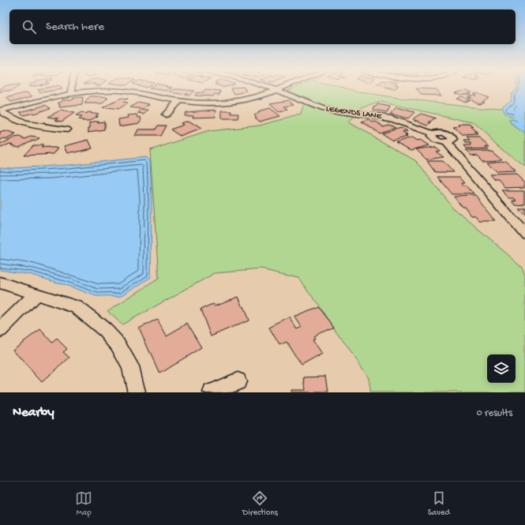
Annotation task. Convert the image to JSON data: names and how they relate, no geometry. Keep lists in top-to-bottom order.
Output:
{
  "streets": {
    "street": ["LEGENDS LANE"]
  },
  "page": {
    "search": "Search here",
    "heading": ["Nearby", "0 results"],
    "nav": ["Map", "Directions", "Saved"]
  }
}
